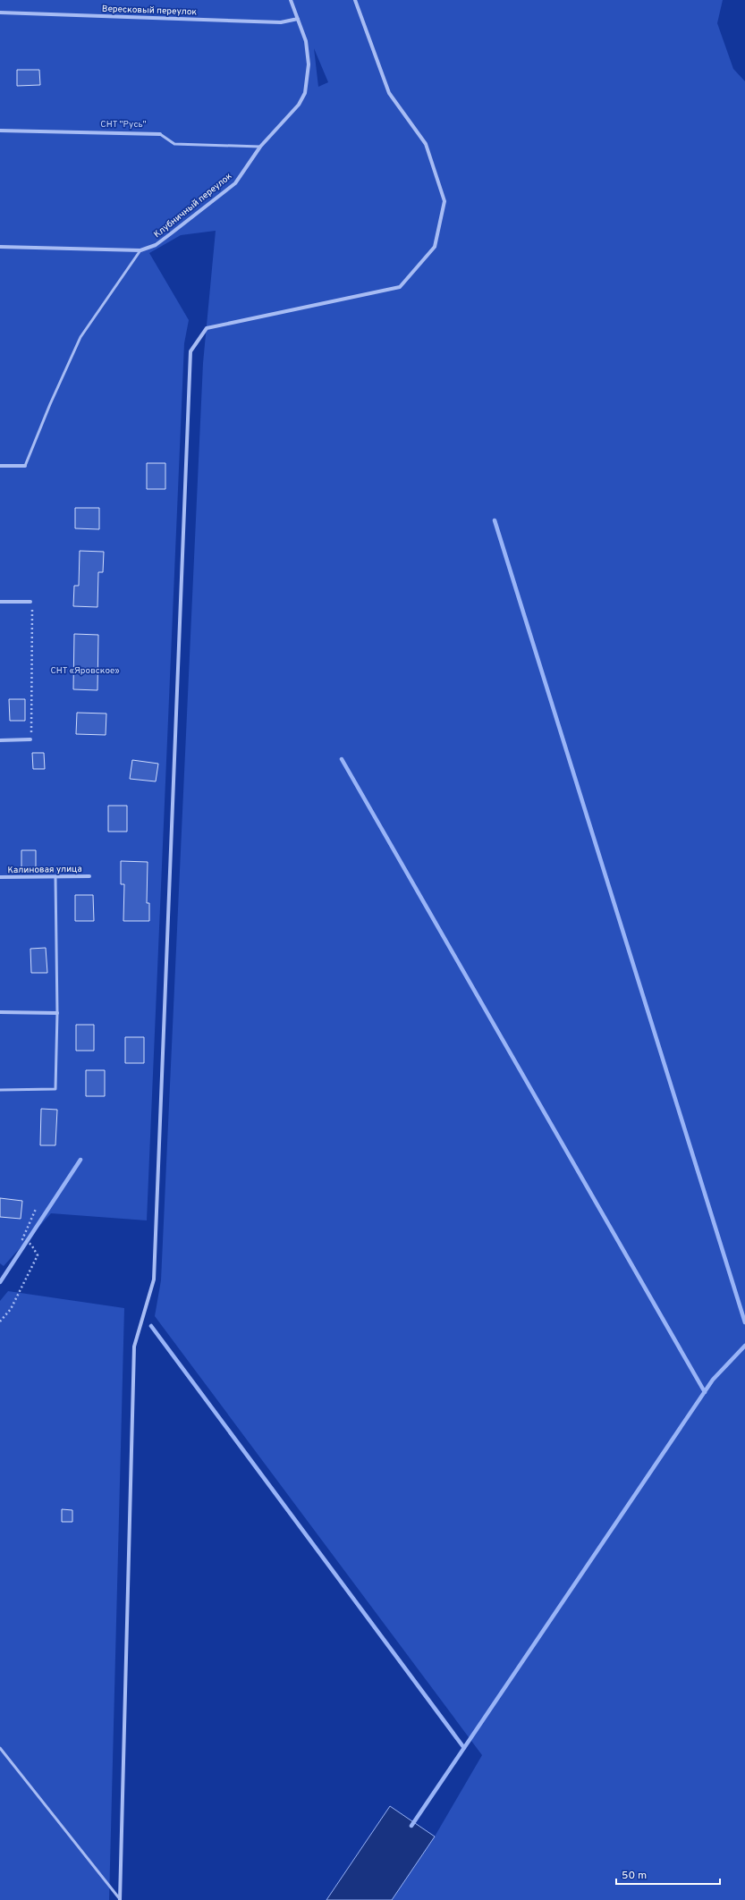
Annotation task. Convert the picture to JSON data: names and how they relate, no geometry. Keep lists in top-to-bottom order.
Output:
{
  "streets": {
    "street": ["Вересковый переулок", "Клубничный переулок", "Калиновая улица"]
  },
  "crossings": [
    ["Вересковый переулок", "Клубничный переулок"]
  ],
  "parks": ["СНТ \"Русь\"", "СНТ «Яровское»"],
  "scale_bar": "50 m"
}
